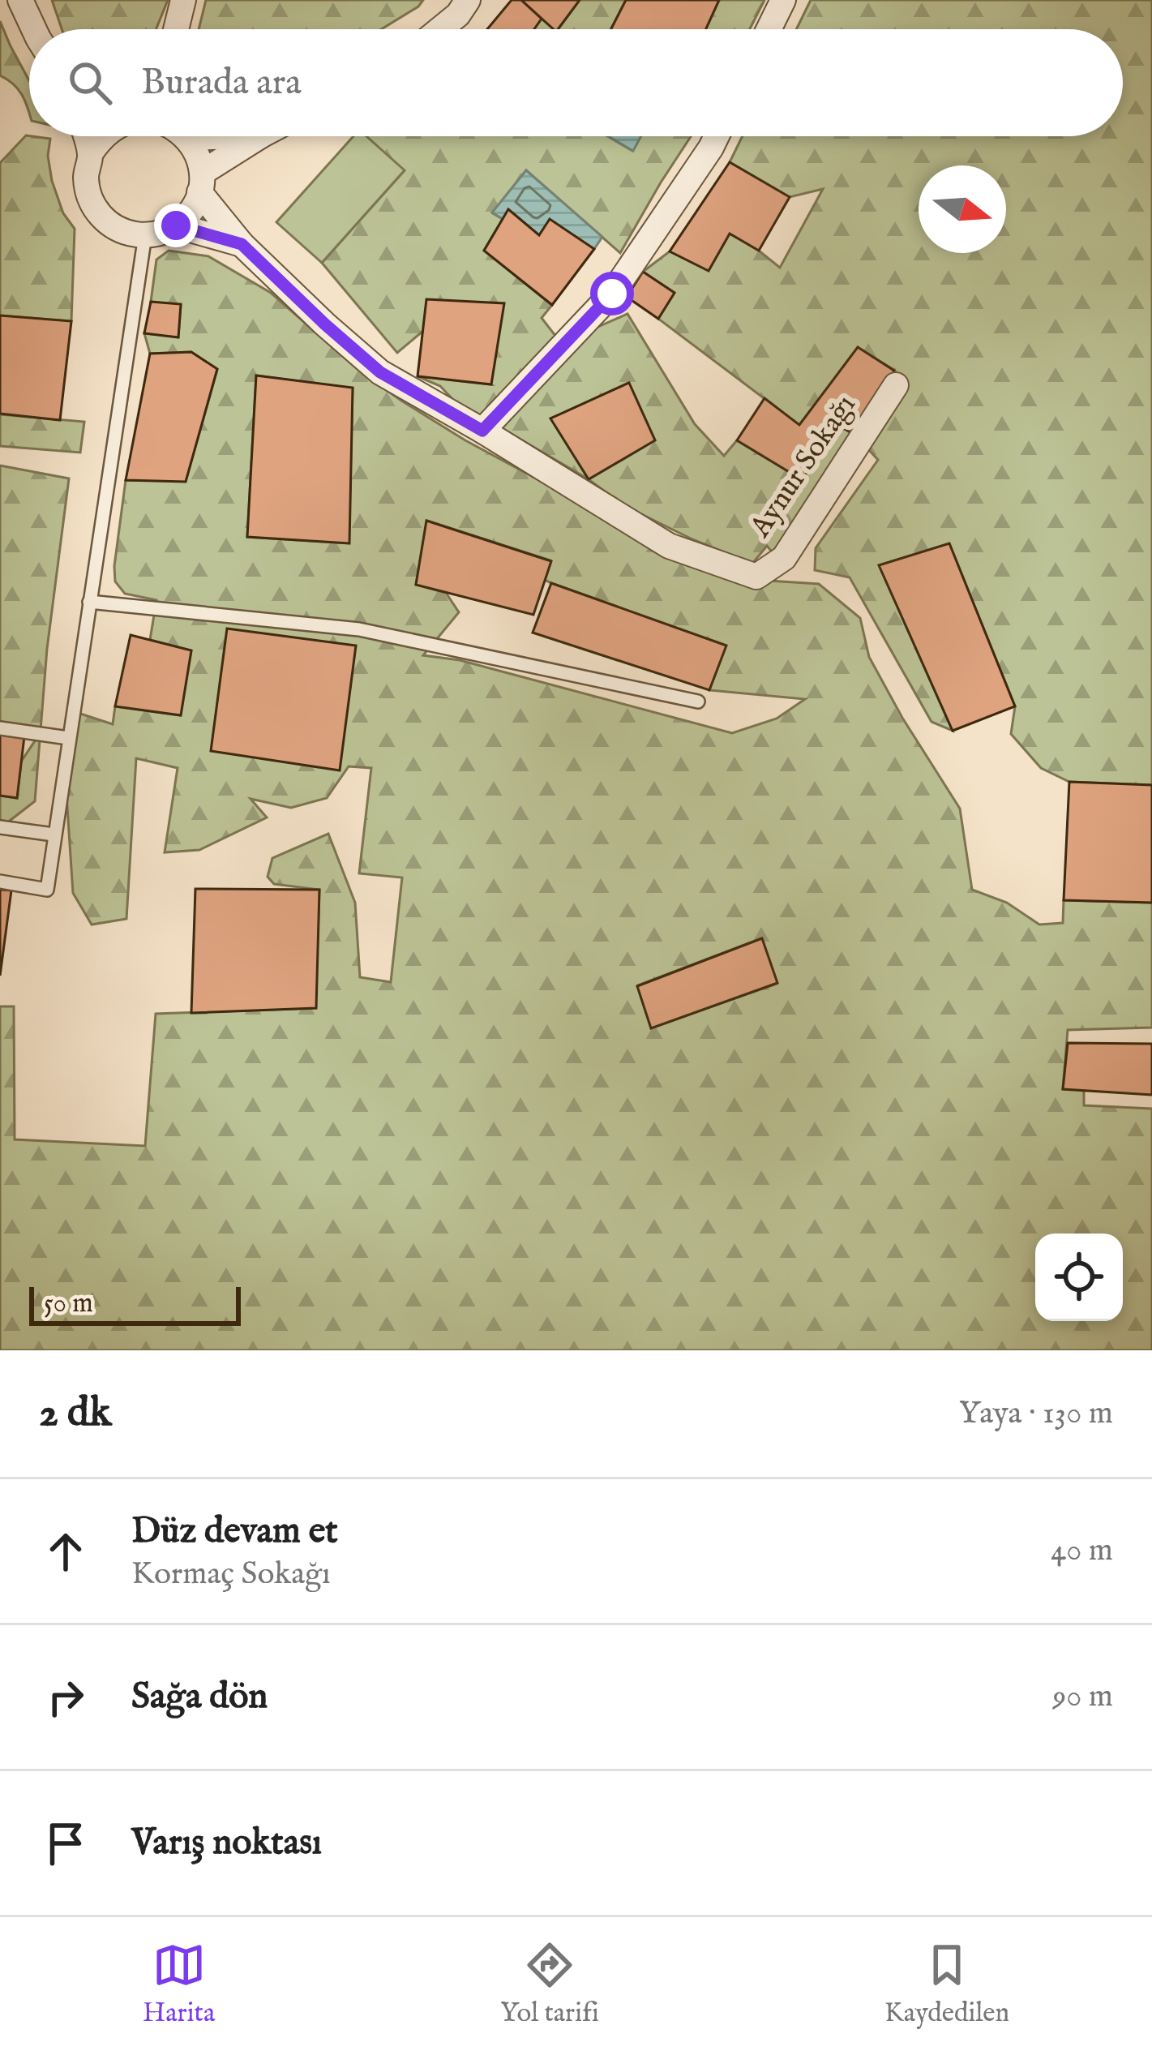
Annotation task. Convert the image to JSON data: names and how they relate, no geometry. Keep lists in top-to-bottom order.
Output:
{
  "streets": {
    "street": ["Aynur Sokağı"]
  },
  "scale_bar": "50 m",
  "north": "right",
  "page": {
    "search": "Burada ara",
    "scale": "50 m",
    "heading": ["2 dk", "Yaya · 130 m"],
    "list": [
      ["Düz devam et", "Kormaç Sokağı", "40 m"],
      ["Sağa dön", "90 m"],
      "Varış noktası"
    ],
    "nav": ["Harita", "Yol tarifi", "Kaydedilen"]
  }
}
